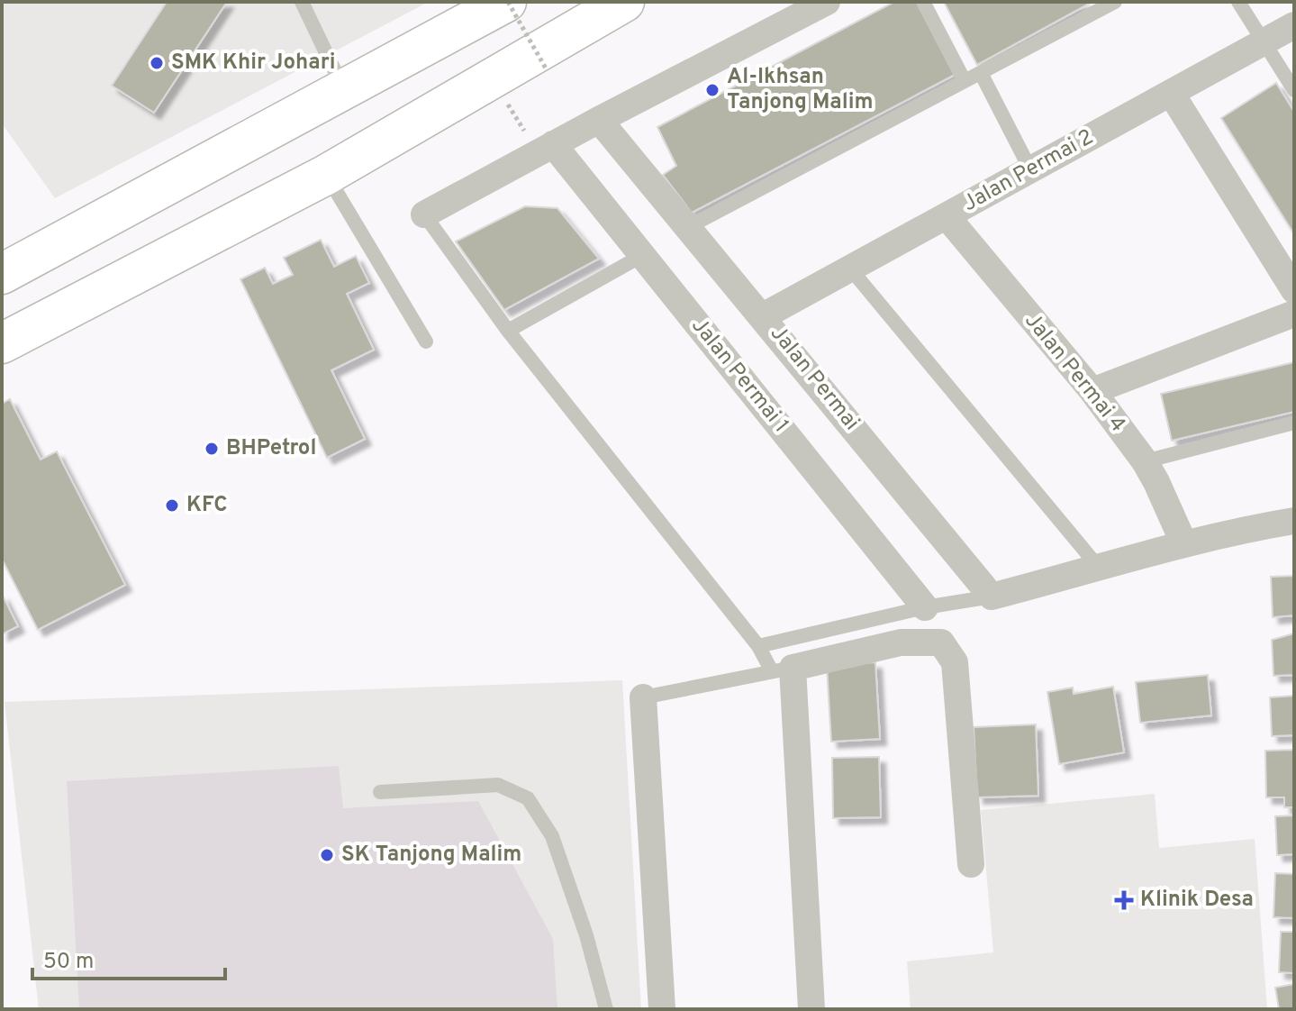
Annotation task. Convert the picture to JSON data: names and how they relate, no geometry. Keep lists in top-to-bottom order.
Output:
{
  "streets": {
    "street": [
      "Jalan Permai 2",
      "Jalan Permai 4",
      "Jalan Permai 1",
      "Jalan Permai"
    ]
  },
  "crossings": [
    ["Jalan Permai 2", "Jalan Permai 4"],
    ["Jalan Permai 2", "Jalan Permai"]
  ],
  "places": {
    "other": [
      "SMK Khir Johari",
      "Al-Ikhsan Tanjong Malim",
      "BHPetrol",
      "KFC",
      "SK Tanjong Malim"
    ],
    "health": ["Klinik Desa"]
  },
  "scale_bar": "50 m"
}
